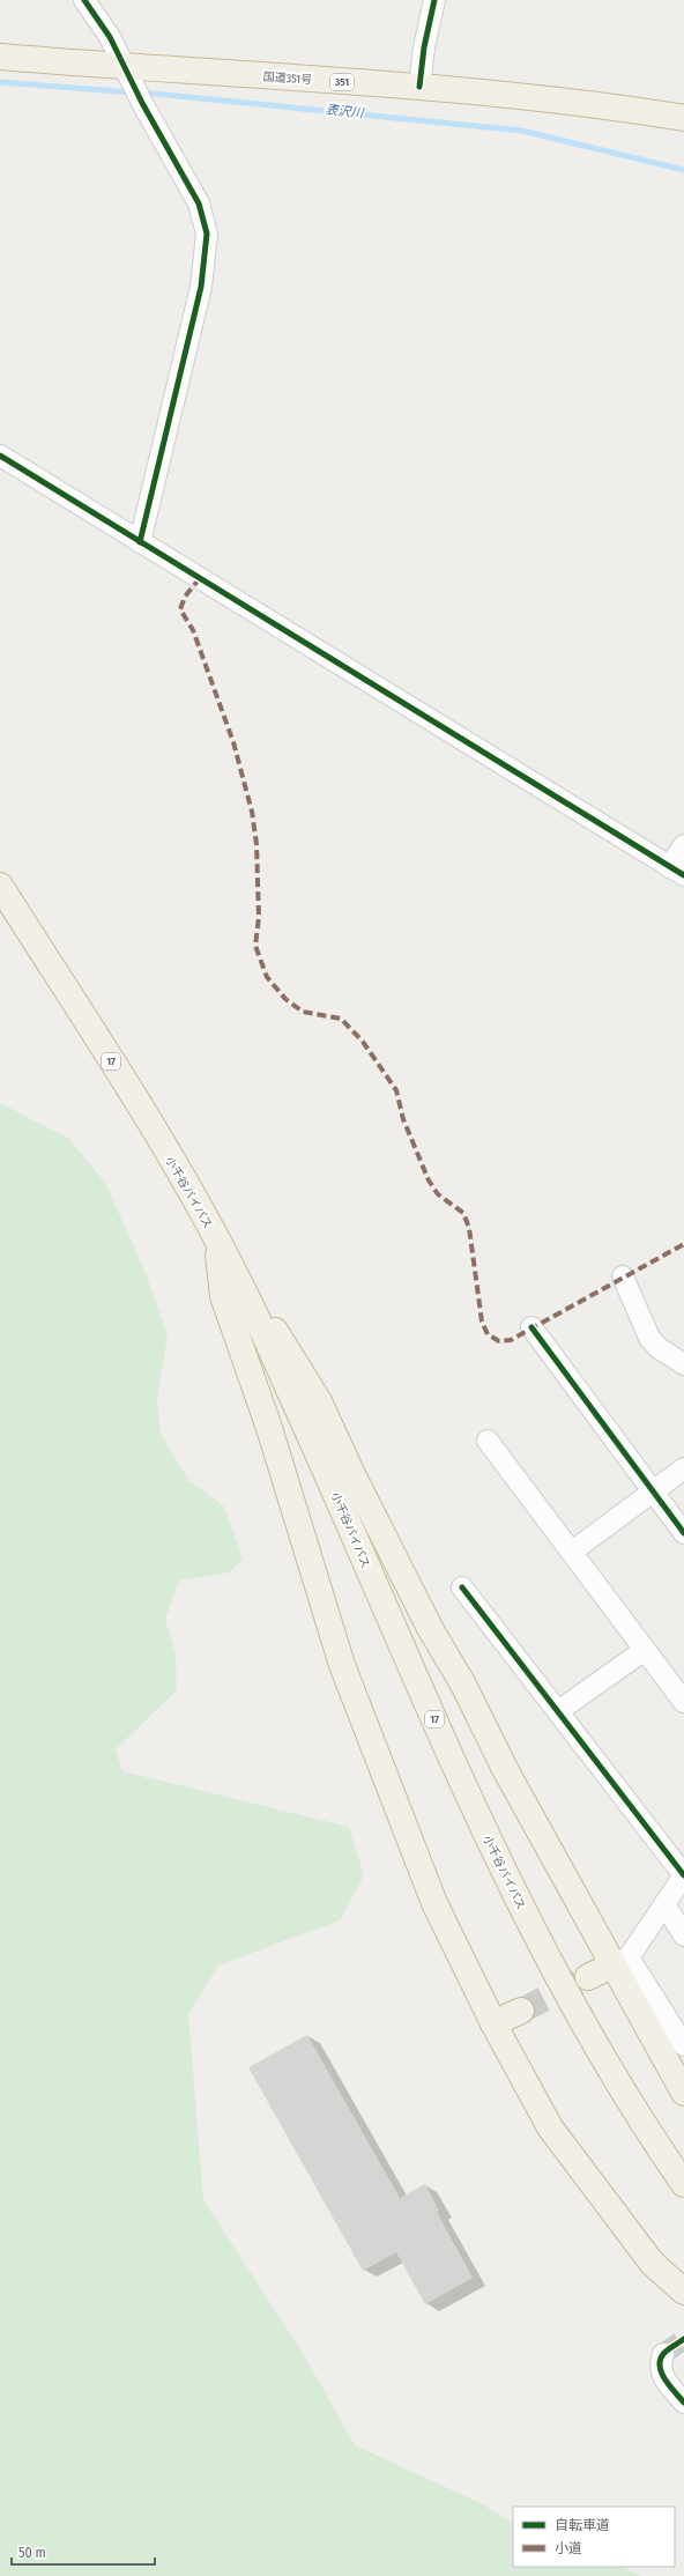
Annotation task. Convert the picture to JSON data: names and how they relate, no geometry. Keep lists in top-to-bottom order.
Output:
{
  "streets": {
    "highway": [
      "国道351号",
      "351",
      "17",
      "小千谷バイパス"
    ]
  },
  "water": ["表沢川"],
  "legend": ["自転車道", "小道"],
  "scale_bar": "50 m"
}
